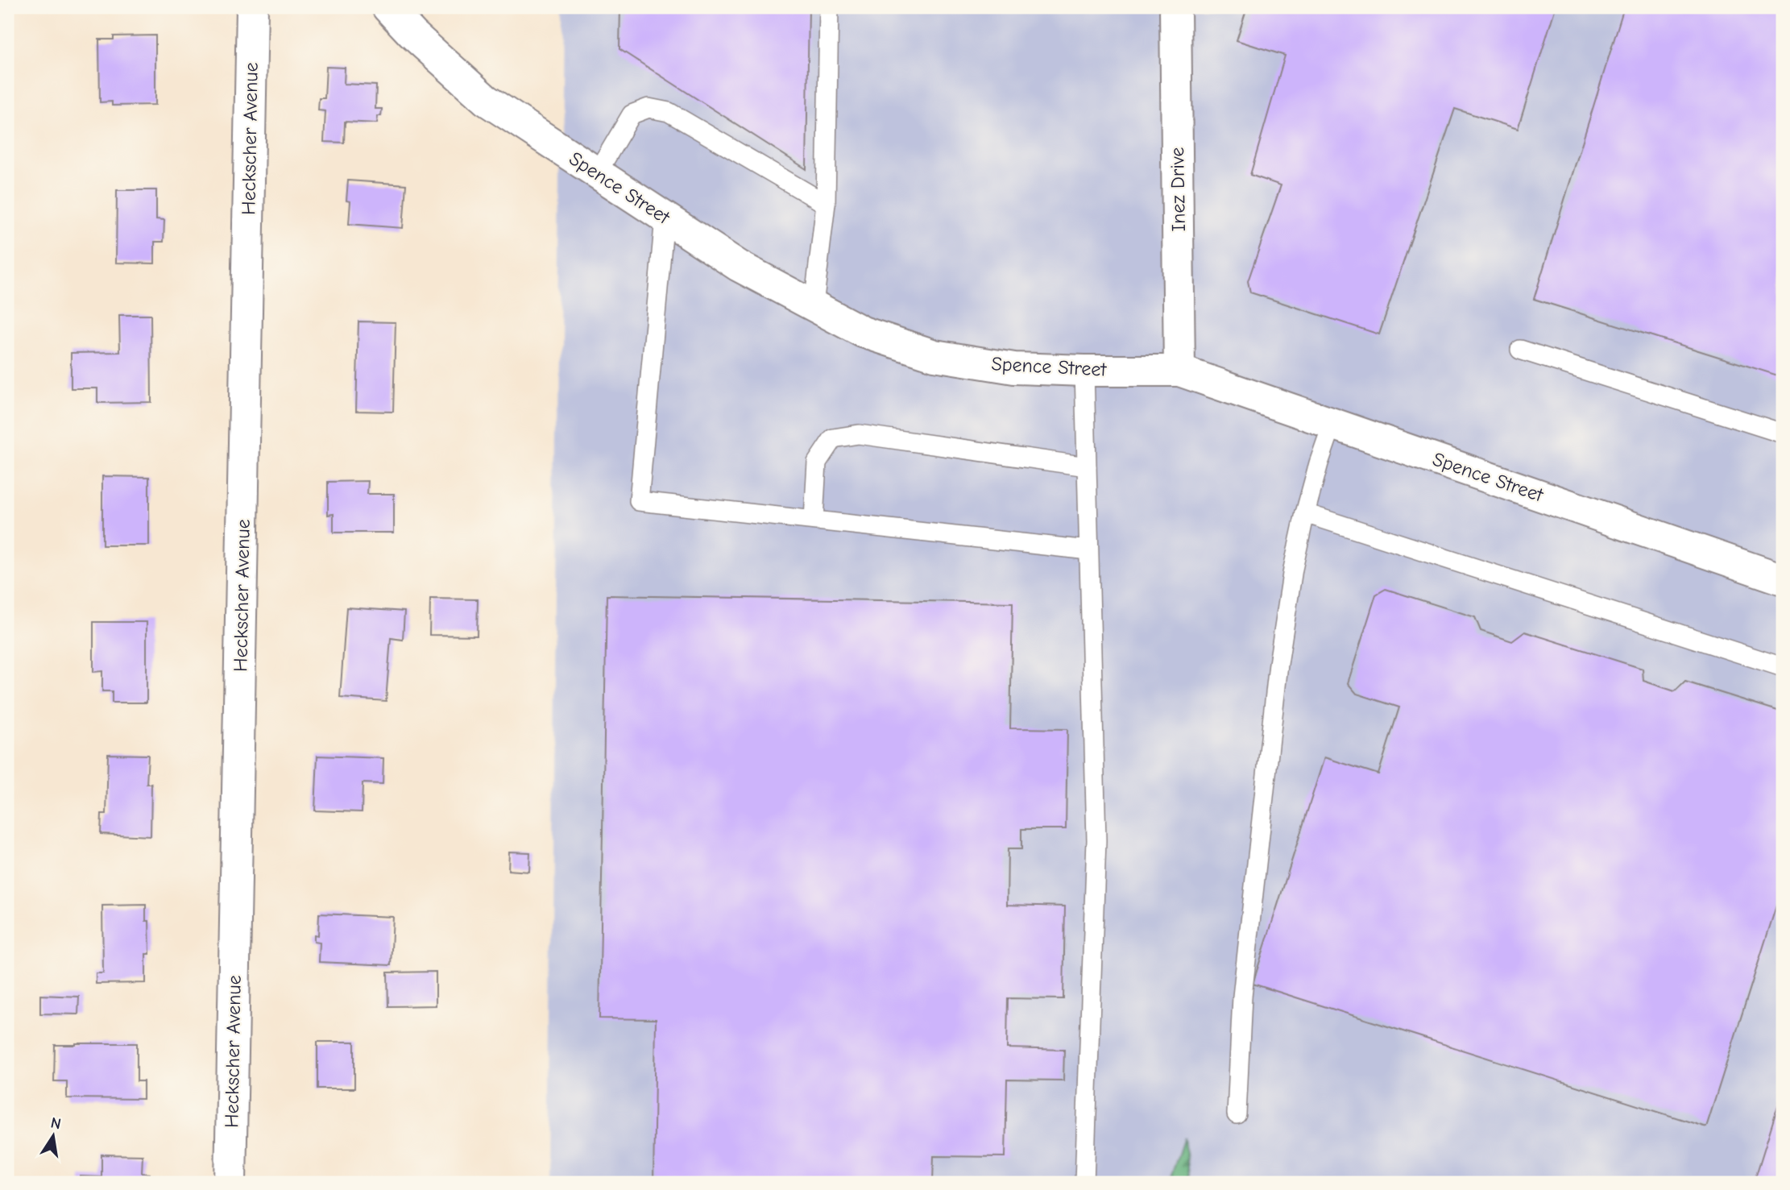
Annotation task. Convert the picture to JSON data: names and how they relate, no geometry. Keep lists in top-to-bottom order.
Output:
{
  "streets": {
    "street": ["Heckscher Avenue", "Spence Street", "Inez Drive"]
  },
  "crossings": [
    ["Spence Street", "Inez Drive"]
  ],
  "north": "top"
}
